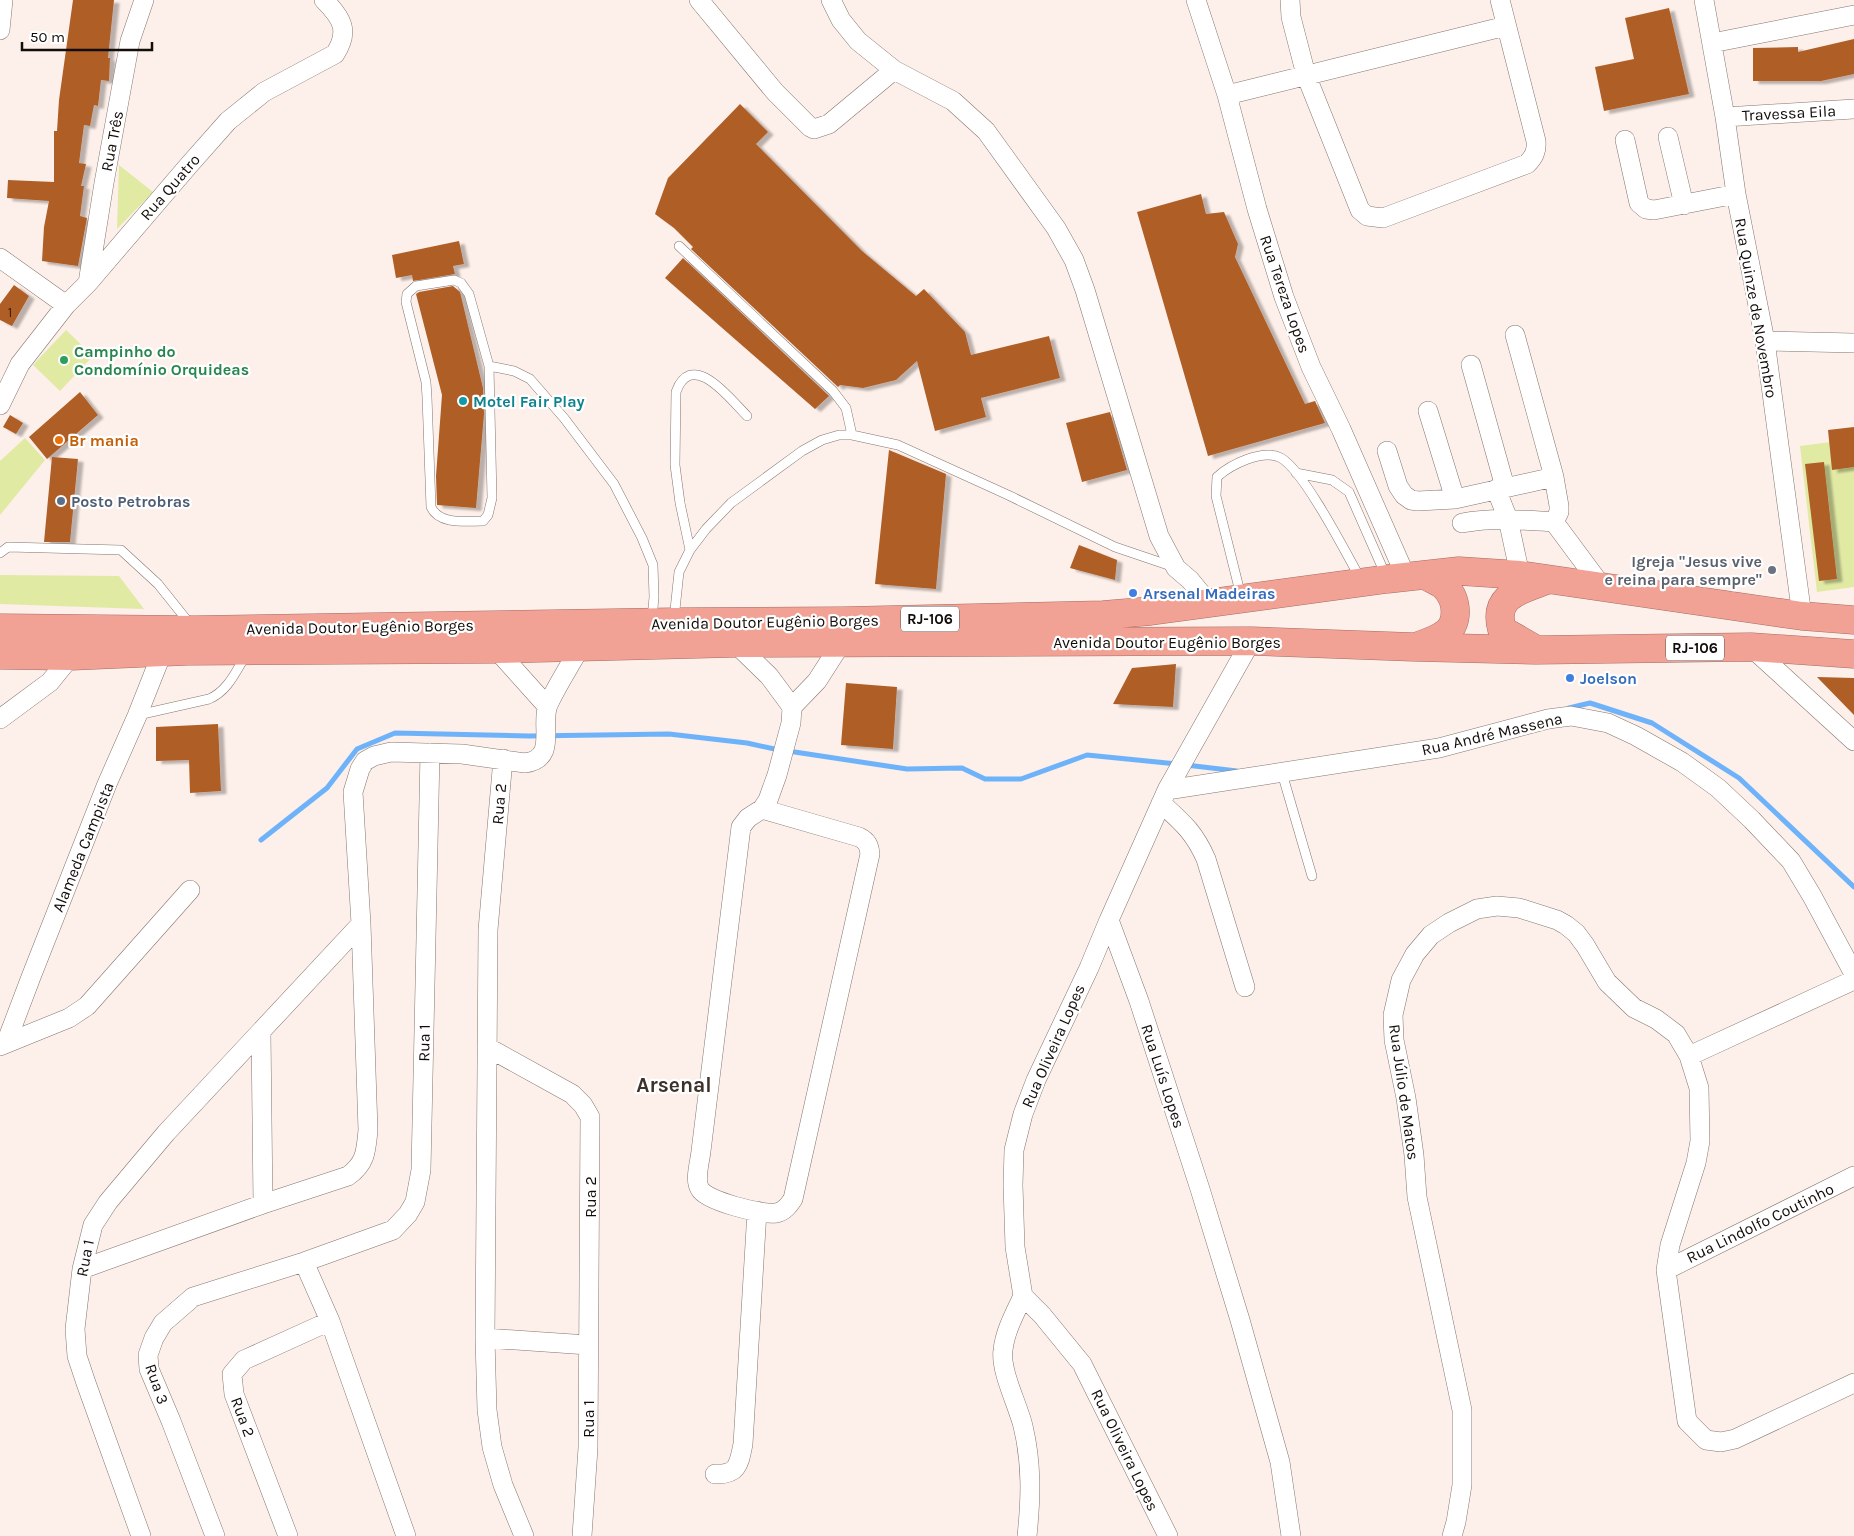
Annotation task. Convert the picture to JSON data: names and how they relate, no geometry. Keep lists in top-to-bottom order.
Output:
{
  "streets": {
    "highway": ["RJ-106", "Avenida Doutor Eugênio Borges"],
    "street": [
      "Travessa Eila",
      "Rua Três",
      "Rua Quatro",
      "Rua Tereza Lopes",
      "Rua Quinze de Novembro",
      "Rua André Massena",
      "Rua 2",
      "Alameda Campista",
      "Rua 1",
      "Rua Oliveira Lopes",
      "Rua Luís Lopes",
      "Rua Júlio de Matos",
      "Rua Lindolfo Coutinho",
      "Rua 3"
    ]
  },
  "crossings": [
    ["Travessa Eila", "Rua Quinze de Novembro"],
    ["Rua Três", "Rua Quatro"],
    ["Rua Tereza Lopes", "Avenida Doutor Eugênio Borges"],
    ["Rua Quinze de Novembro", "Avenida Doutor Eugênio Borges"],
    ["Avenida Doutor Eugênio Borges", "Alameda Campista"],
    ["Rua 2", "Rua 1"],
    ["Rua 1", "Rua 3"],
    ["Rua Oliveira Lopes", "Rua Luís Lopes"],
    ["Rua Júlio de Matos", "Rua Lindolfo Coutinho"]
  ],
  "districts": ["Arsenal"],
  "places": [
    "Campinho do Condomínio Orquideas",
    "Motel Fair Play",
    "Br mania",
    "Posto Petrobras",
    "Igreja \"Jesus vive e reina para sempre\"",
    "Arsenal Madeiras",
    "Joelson"
  ],
  "house_numbers": ["1"],
  "scale_bar": "50 m"
}
